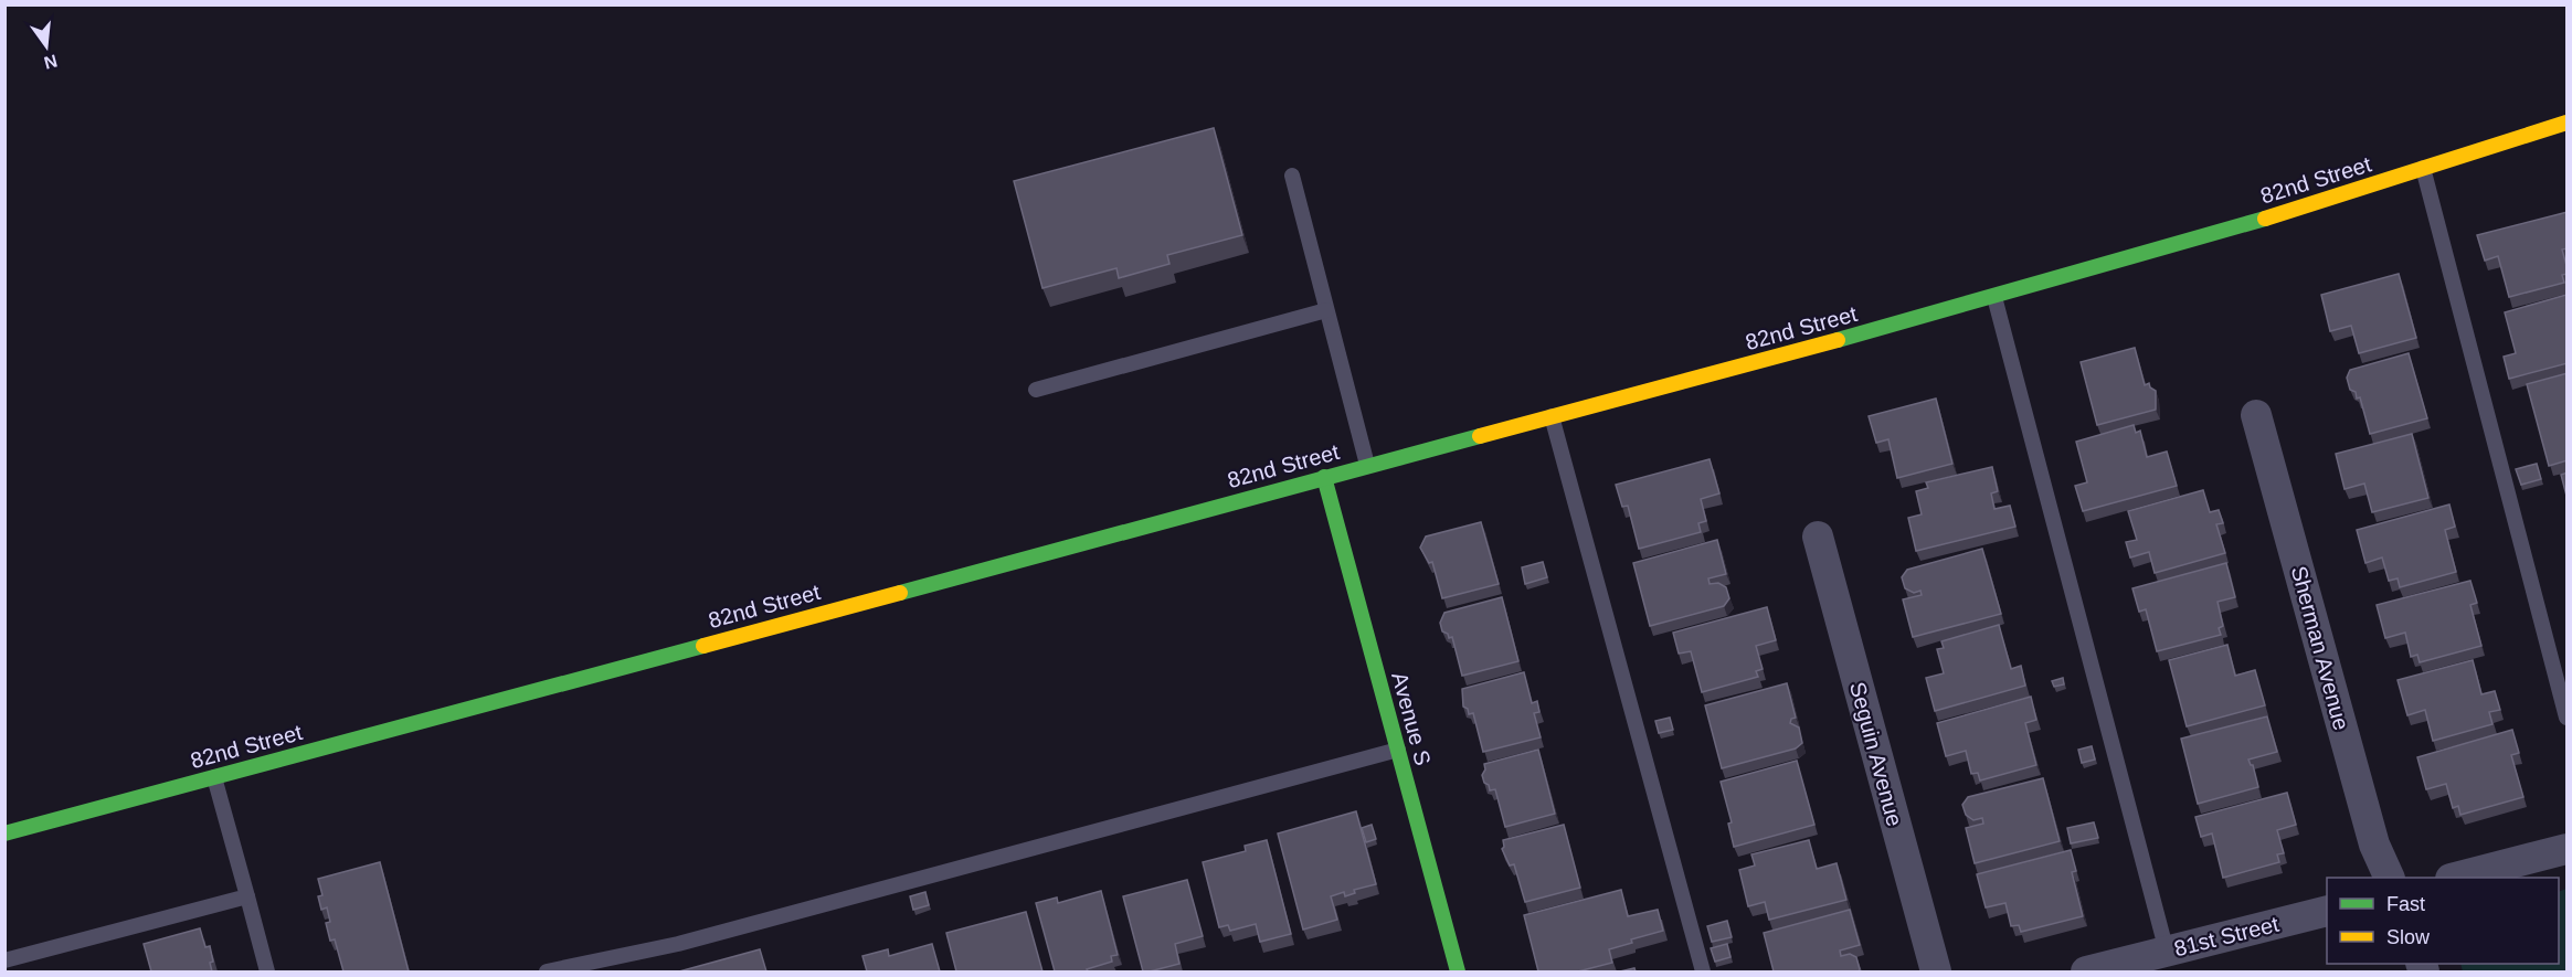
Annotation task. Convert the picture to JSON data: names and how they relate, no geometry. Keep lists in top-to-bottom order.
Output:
{
  "streets": {
    "main road": ["82nd Street", "Avenue S"],
    "street": ["Sherman Avenue", "Seguin Avenue", "81st Street"]
  },
  "crossings": [
    ["82nd Street", "Avenue S"]
  ],
  "legend": ["Fast", "Slow"],
  "north": "bottom"
}
